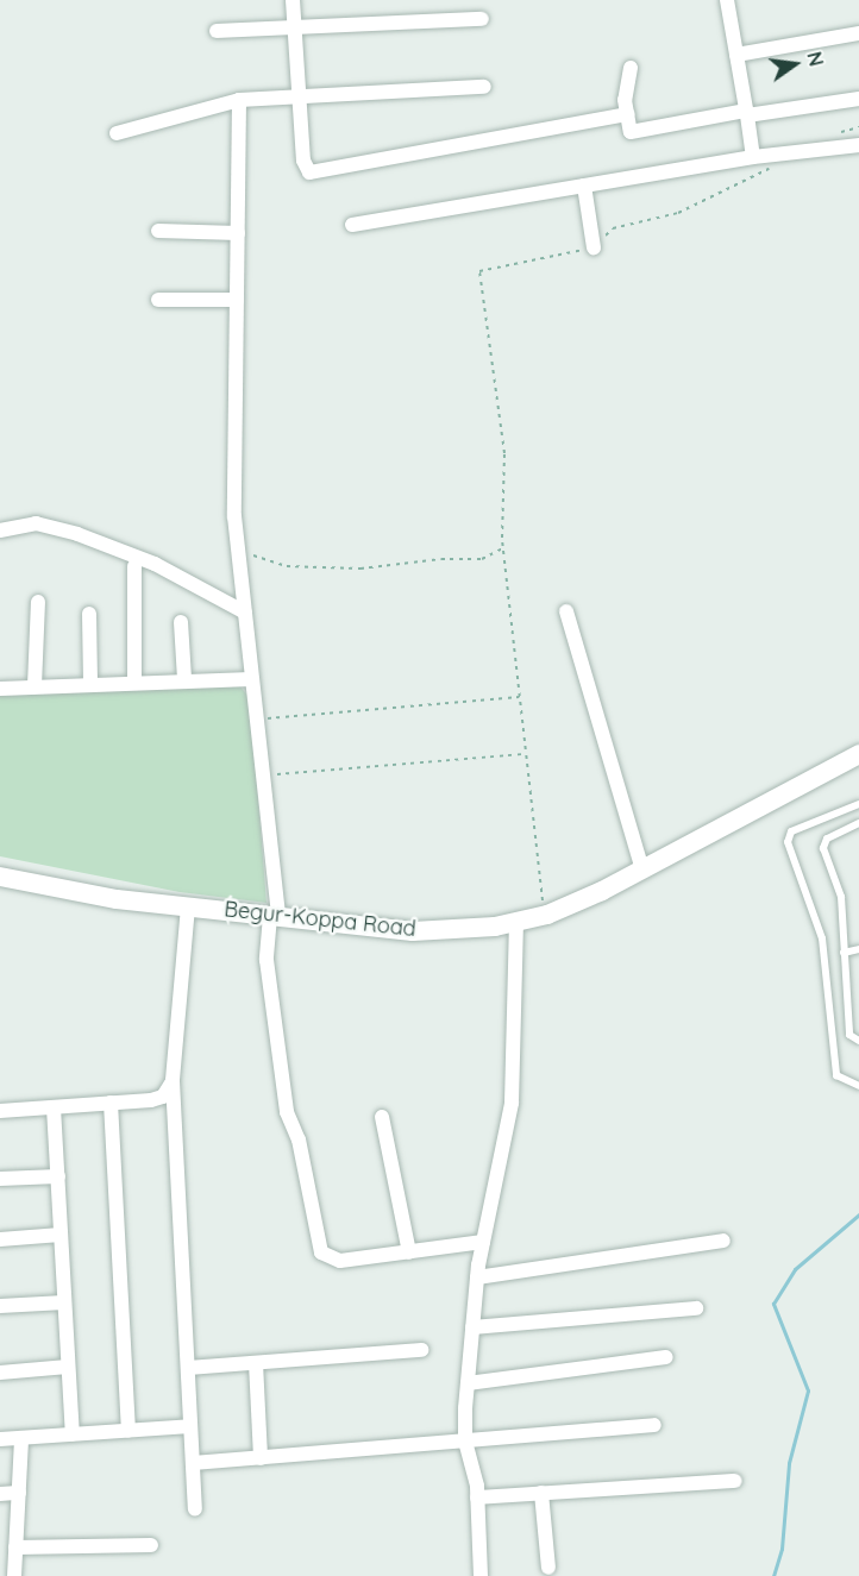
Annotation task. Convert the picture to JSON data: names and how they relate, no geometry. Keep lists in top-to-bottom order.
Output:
{
  "streets": {
    "main road": ["Begur-Koppa Road"]
  },
  "north": "right"
}
